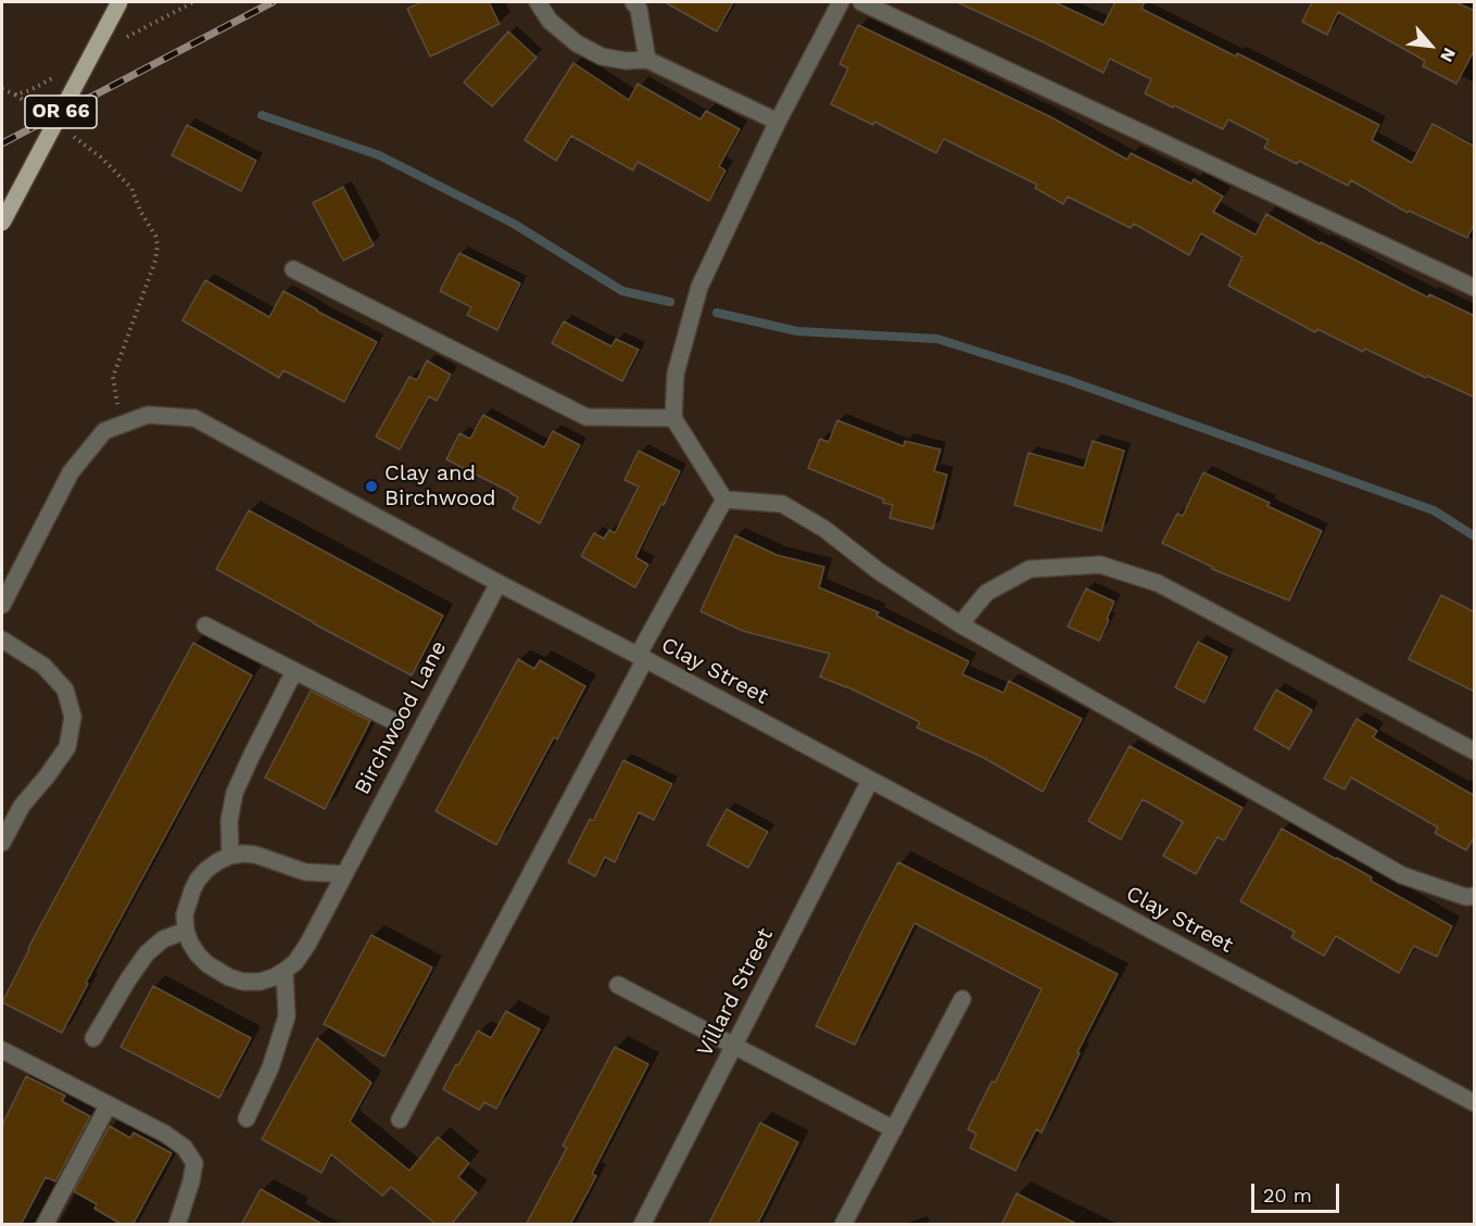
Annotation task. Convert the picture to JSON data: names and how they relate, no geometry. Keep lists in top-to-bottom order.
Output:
{
  "streets": {
    "main road": ["OR 66"],
    "street": ["Clay Street", "Birchwood Lane", "Villard Street"]
  },
  "crossings": [
    ["Clay Street", "Birchwood Lane"],
    ["Clay Street", "Villard Street"]
  ],
  "places": ["Clay and Birchwood"],
  "scale_bar": "20 m",
  "north": "bottom right"
}
